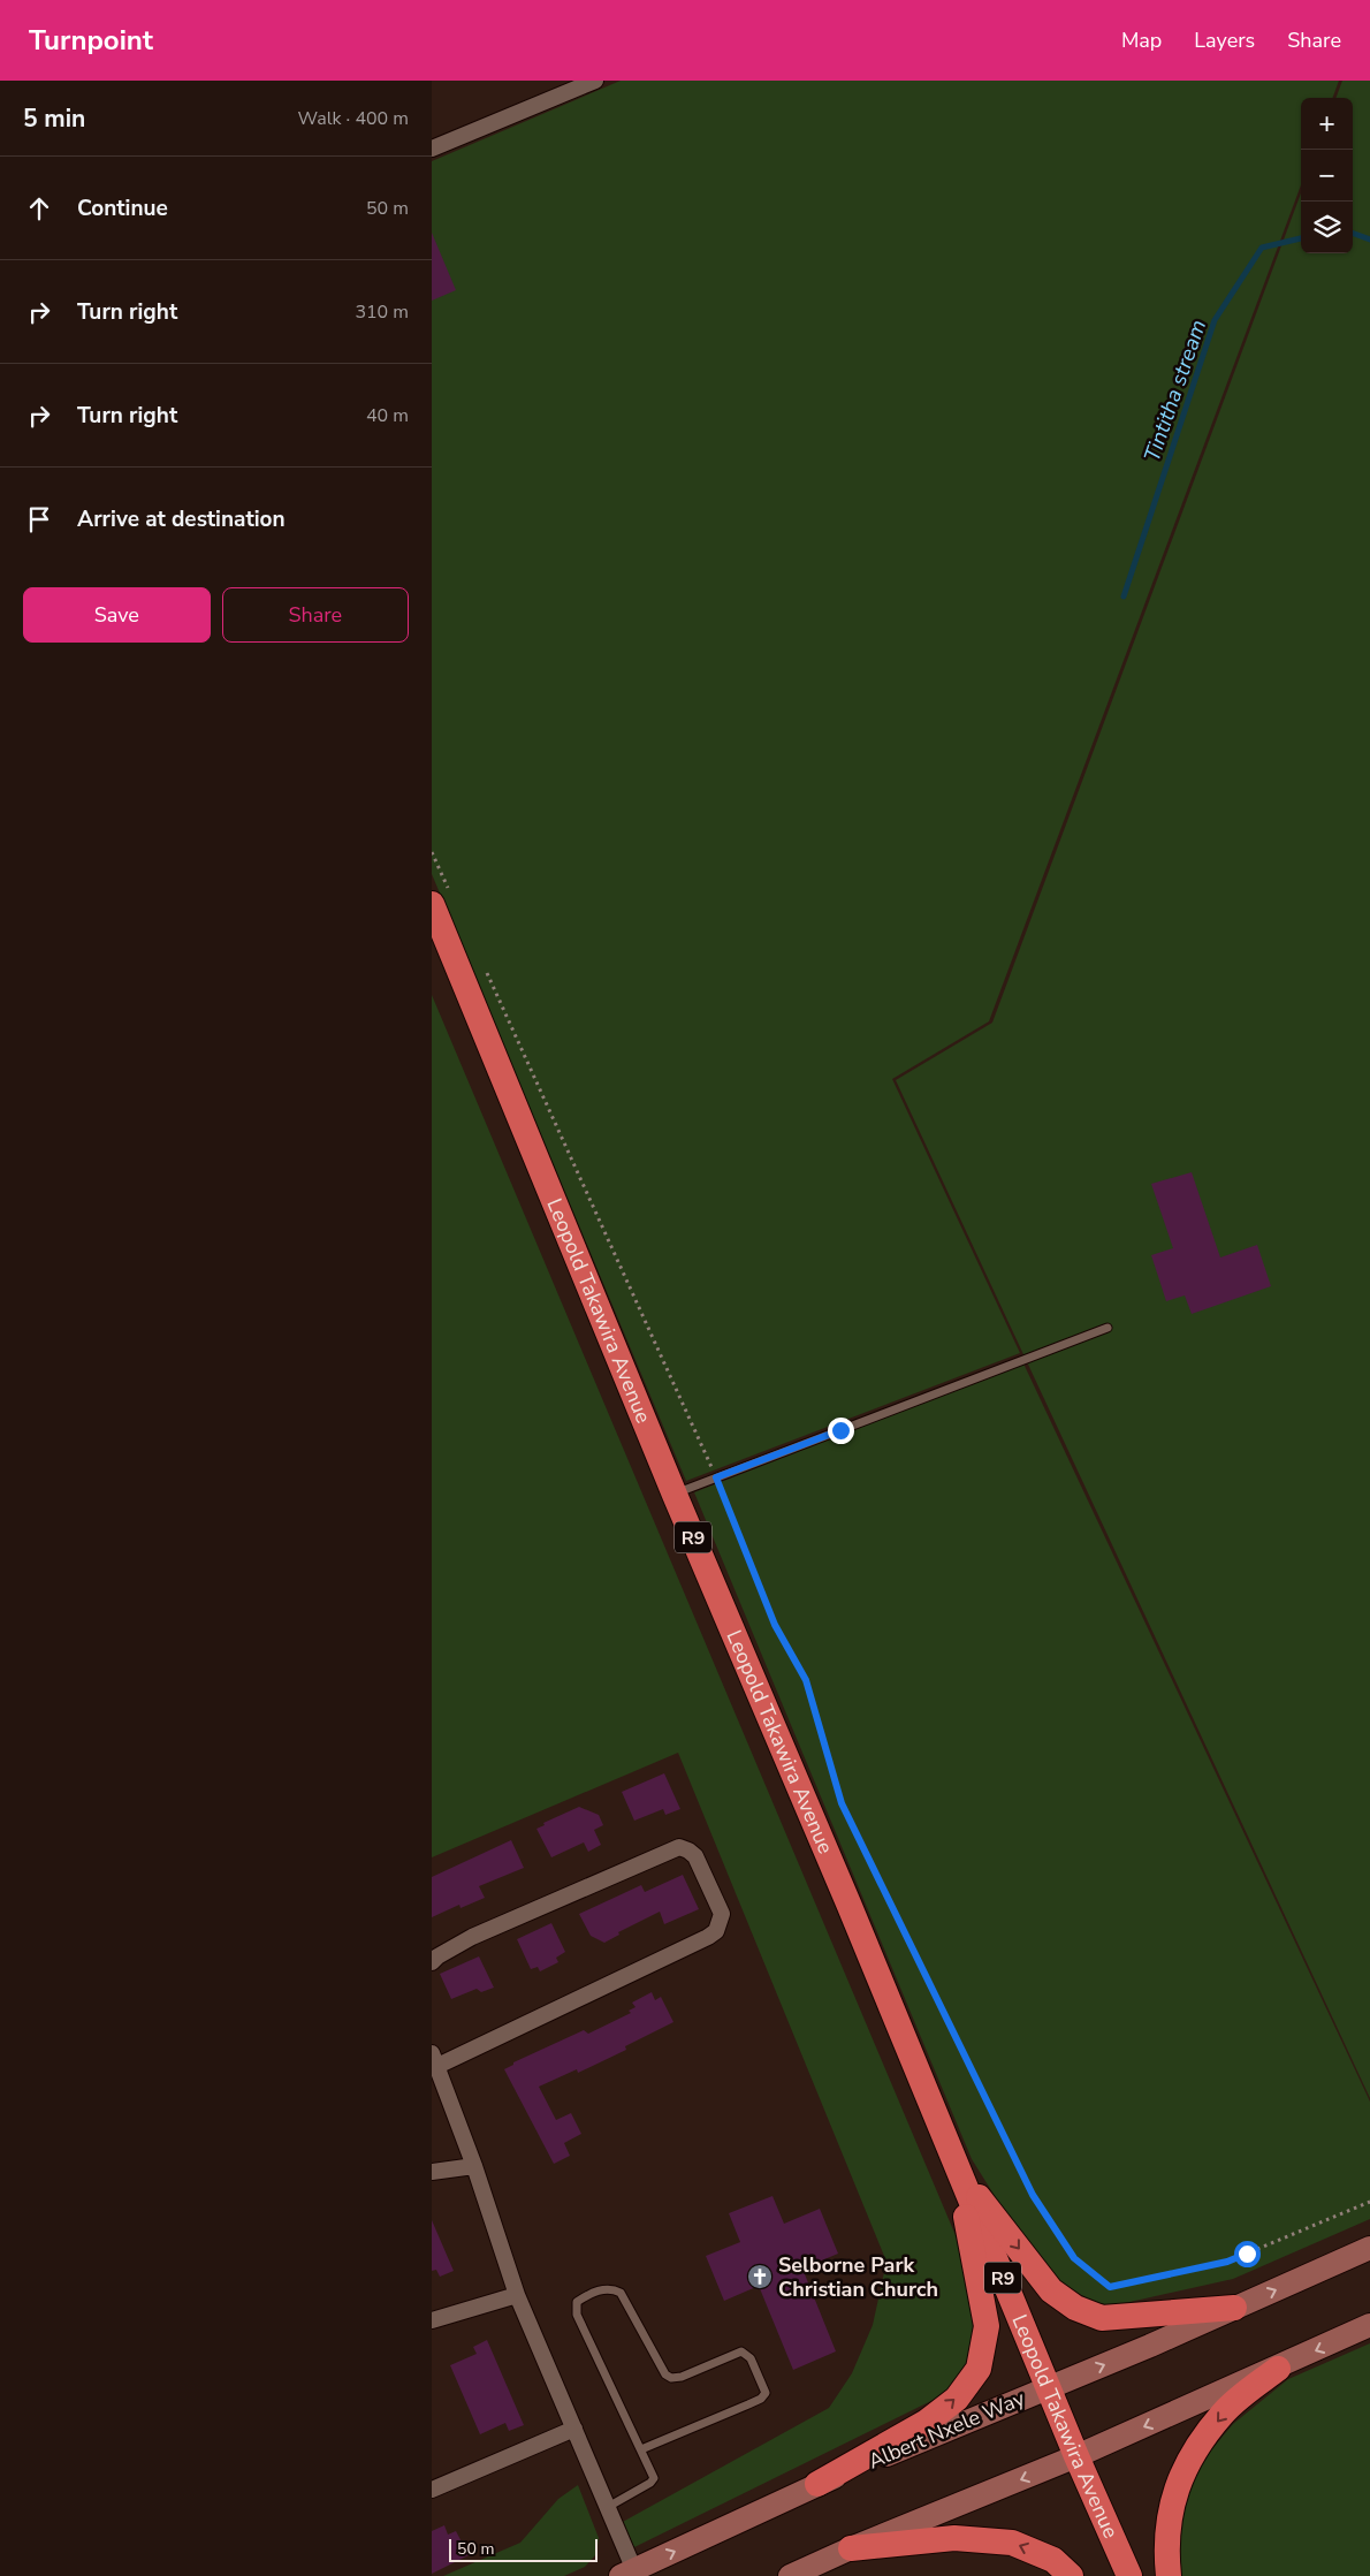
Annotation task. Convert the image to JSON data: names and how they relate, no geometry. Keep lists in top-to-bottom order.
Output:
{
  "streets": {
    "highway": ["Leopold Takawira Avenue", "R9"],
    "main road": ["Albert Nxele Way"]
  },
  "crossings": [
    ["Leopold Takawira Avenue", "Albert Nxele Way"]
  ],
  "water": ["Tintitha stream"],
  "places": {
    "church": ["Selborne Park Christian Church"]
  },
  "scale_bar": "50 m",
  "page": {
    "header": "Turnpoint",
    "nav": ["Map", "Layers", "Share"],
    "heading": ["5 min", "Walk · 400 m"],
    "map_buttons": ["+", "−"],
    "list": [
      ["Continue", "50 m"],
      ["Turn right", "310 m"],
      ["Turn right", "40 m"],
      "Arrive at destination"
    ],
    "buttons": ["Save", "Share"],
    "scale": "50 m"
  }
}
